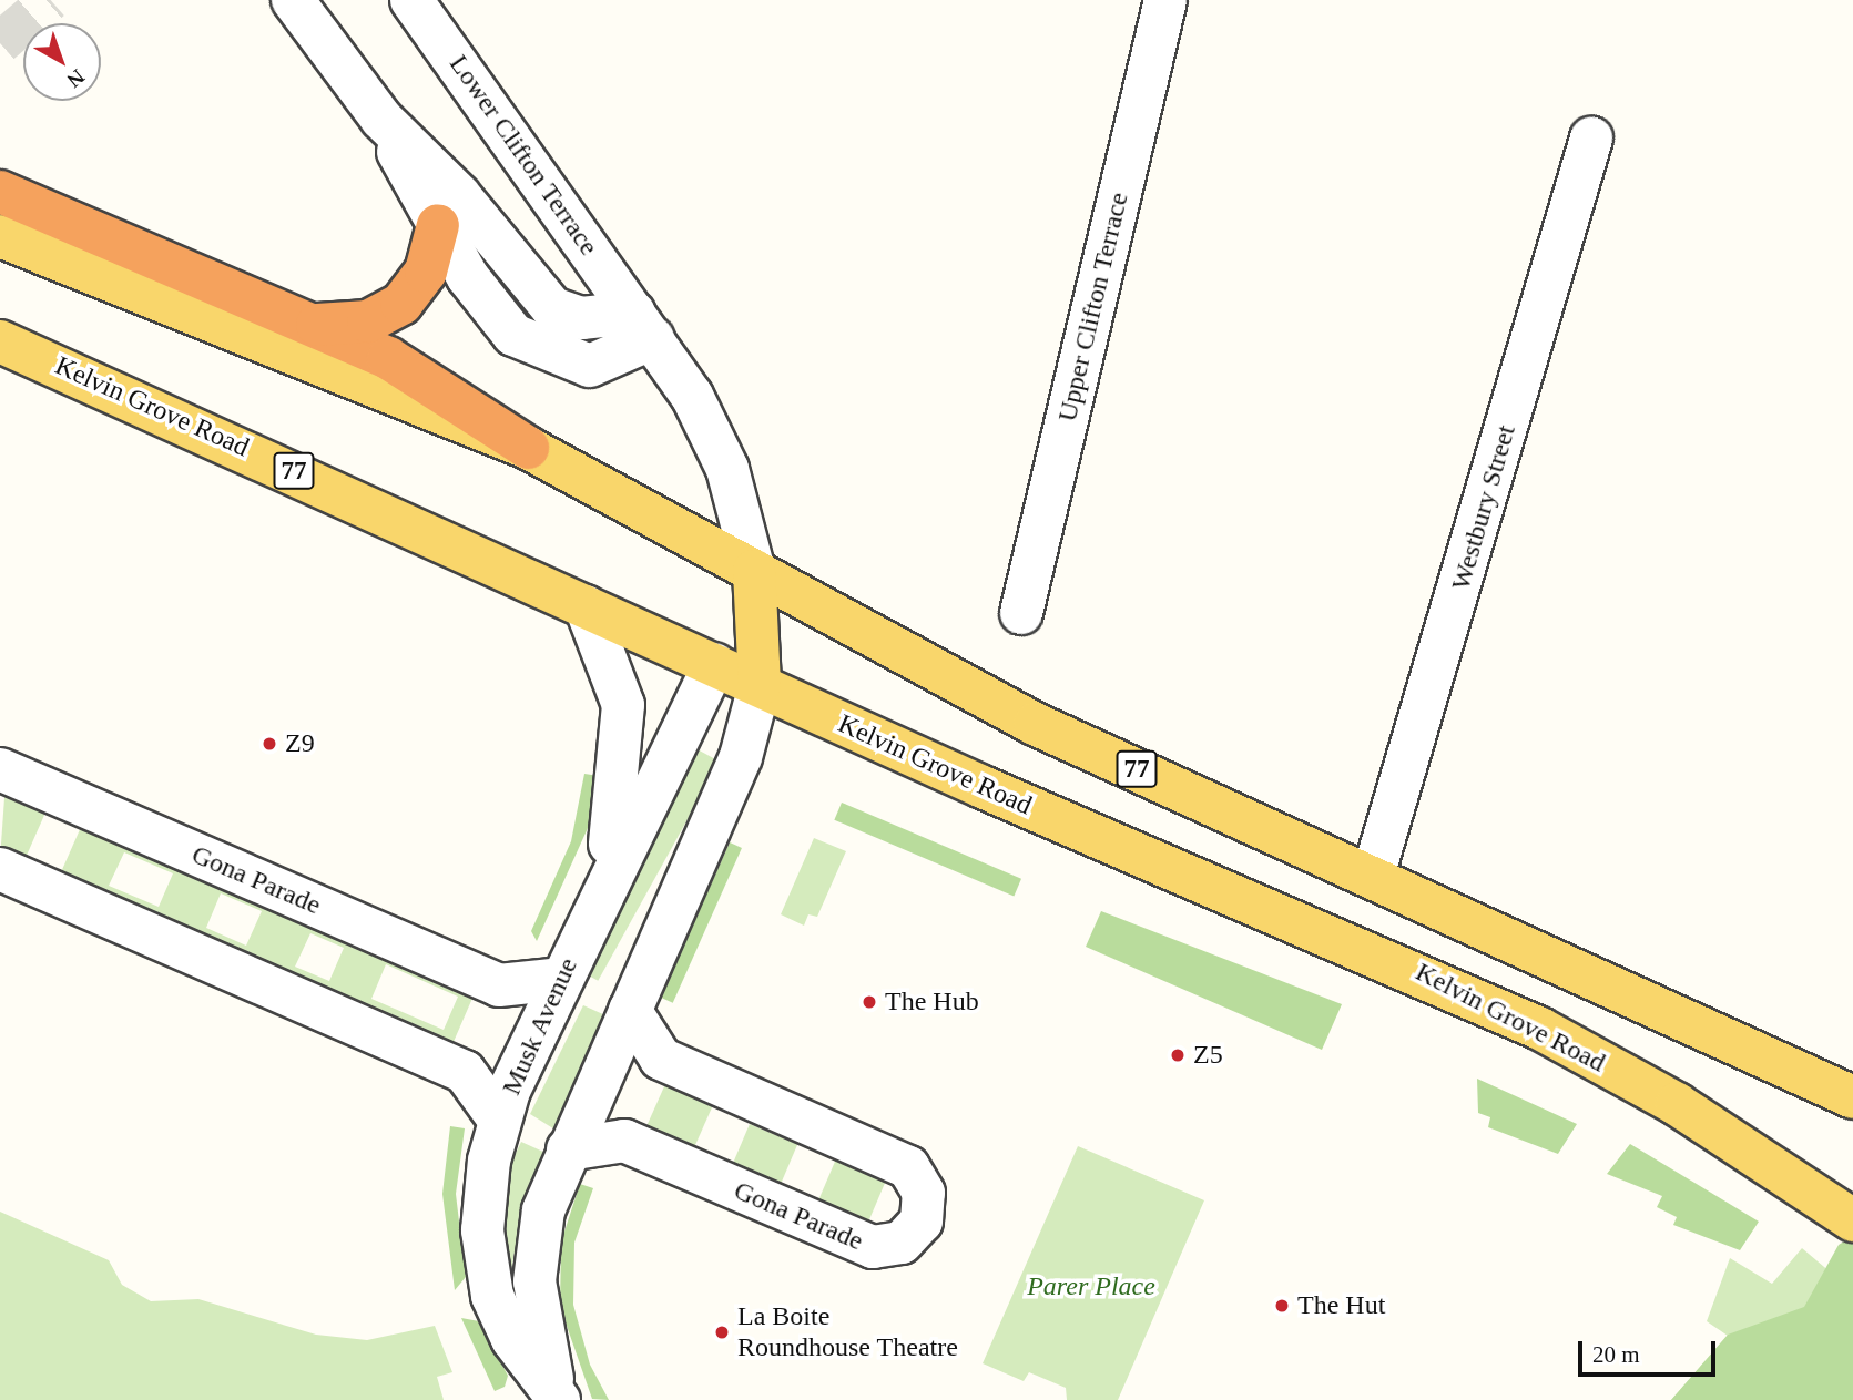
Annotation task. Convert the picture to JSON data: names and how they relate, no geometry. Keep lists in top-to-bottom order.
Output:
{
  "streets": {
    "main road": ["Kelvin Grove Road", "77"],
    "street": [
      "Lower Clifton Terrace",
      "Upper Clifton Terrace",
      "Westbury Street",
      "Gona Parade",
      "Musk Avenue"
    ]
  },
  "crossings": [
    ["Lower Clifton Terrace", "77"],
    ["Kelvin Grove Road", "Musk Avenue"],
    ["77", "Westbury Street"],
    ["Gona Parade", "Musk Avenue"]
  ],
  "parks": ["Parer Place"],
  "places": [
    "Z9",
    "The Hub",
    "Z5",
    "The Hut",
    "La Boite Roundhouse Theatre"
  ],
  "scale_bar": "20 m",
  "north": "bottom right"
}
